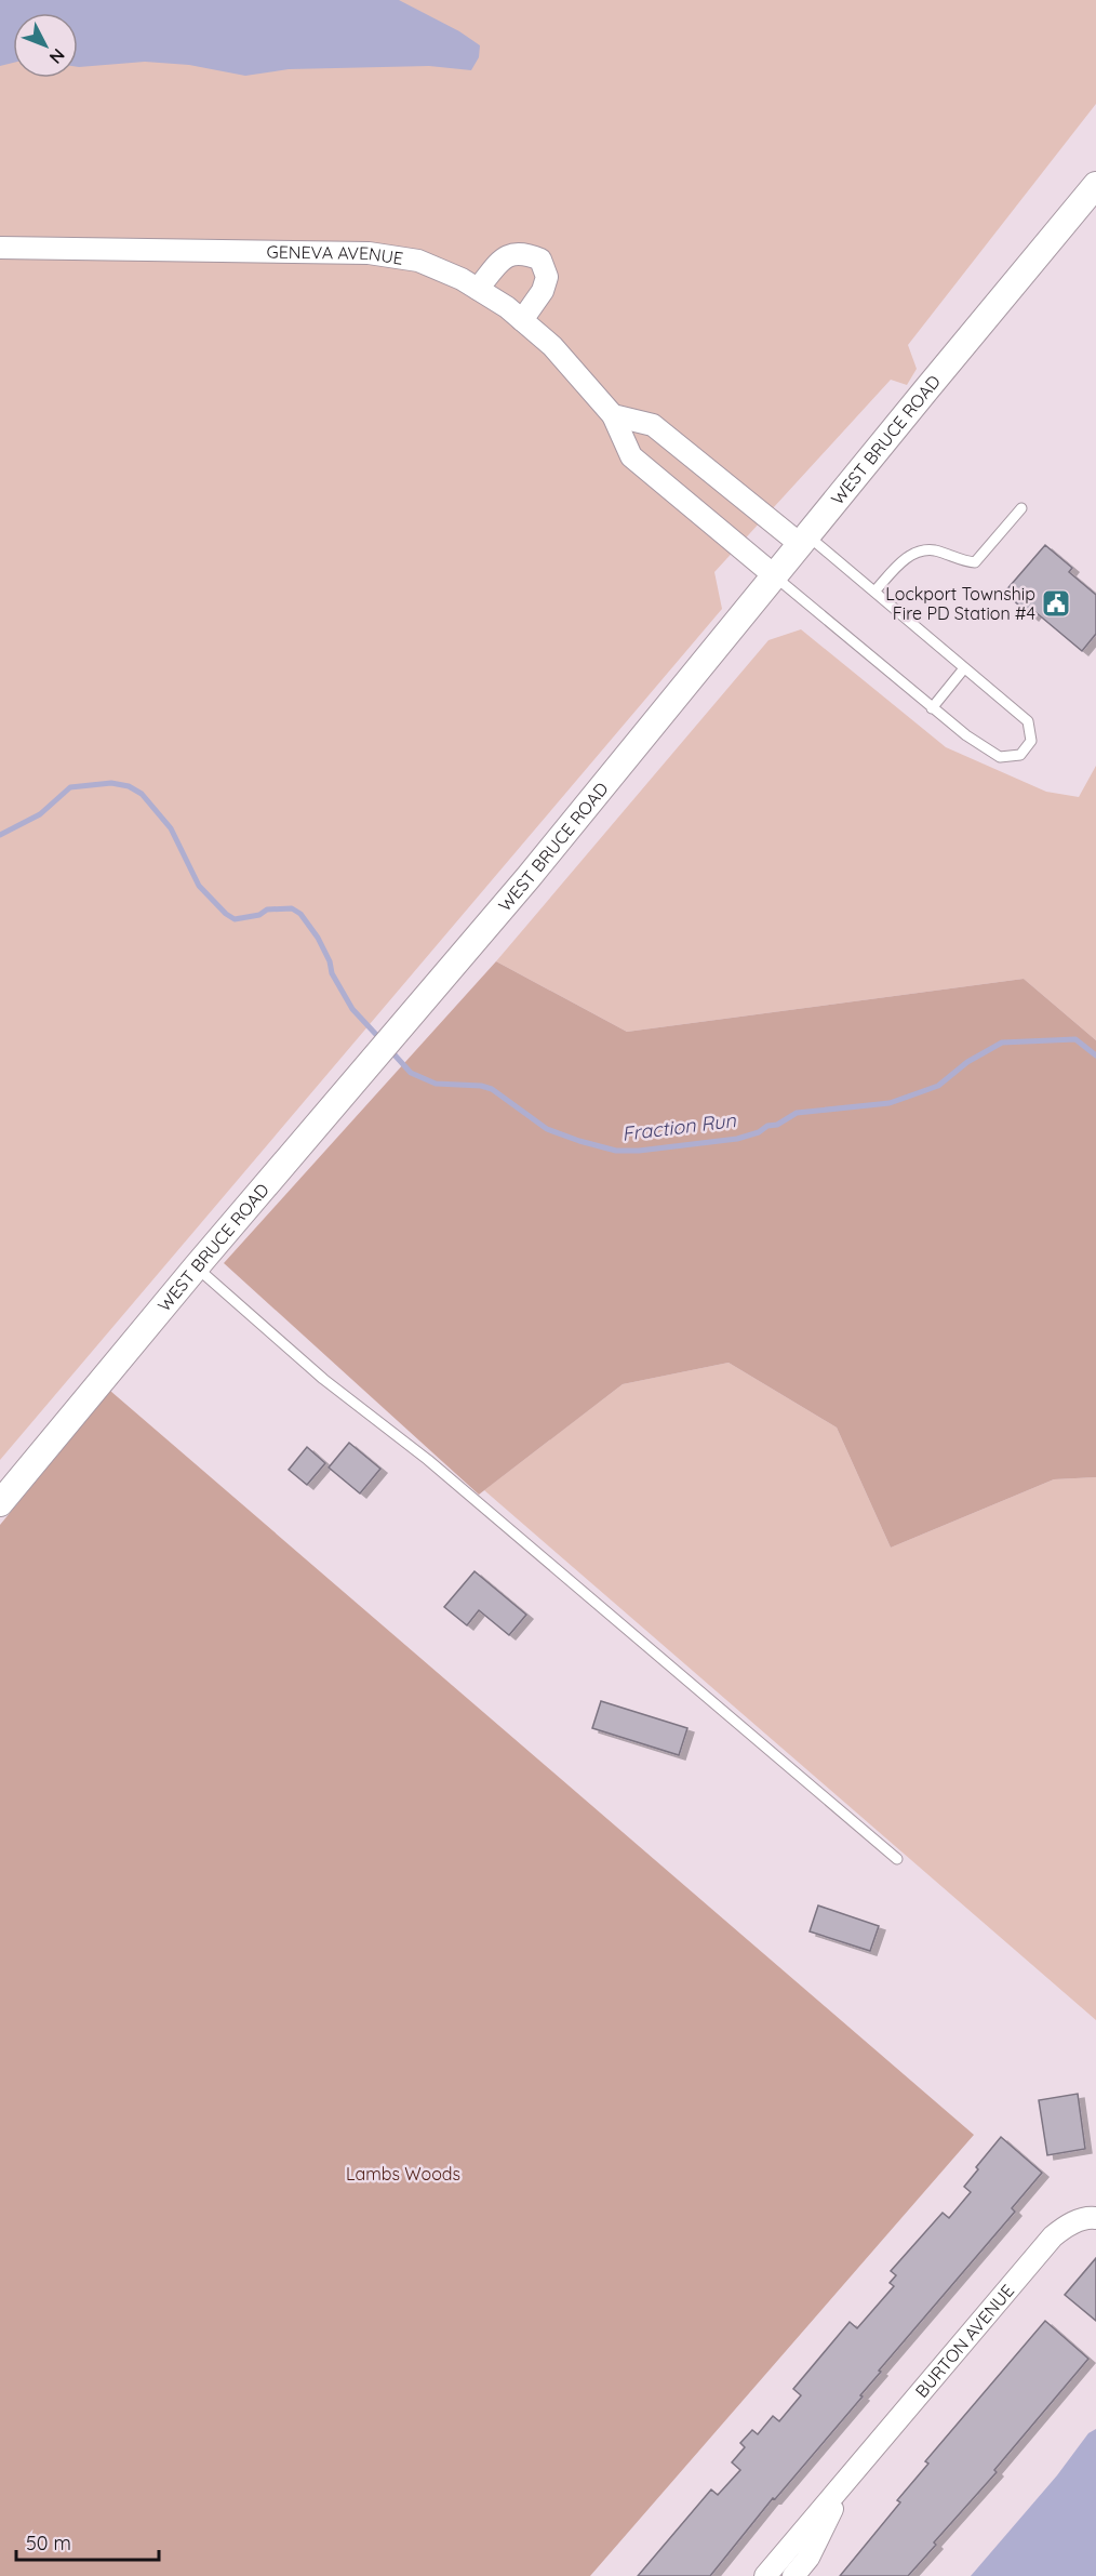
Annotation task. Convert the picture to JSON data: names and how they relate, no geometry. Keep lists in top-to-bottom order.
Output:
{
  "streets": {
    "street": ["GENEVA AVENUE", "WEST BRUCE ROAD", "BURTON AVENUE"]
  },
  "crossings": [
    ["GENEVA AVENUE", "WEST BRUCE ROAD"]
  ],
  "water": ["Fraction Run"],
  "parks": ["Lambs Woods"],
  "places": {
    "public building": ["Lockport Township Fire PD Station #4"]
  },
  "scale_bar": "50 m",
  "north": "bottom right"
}
